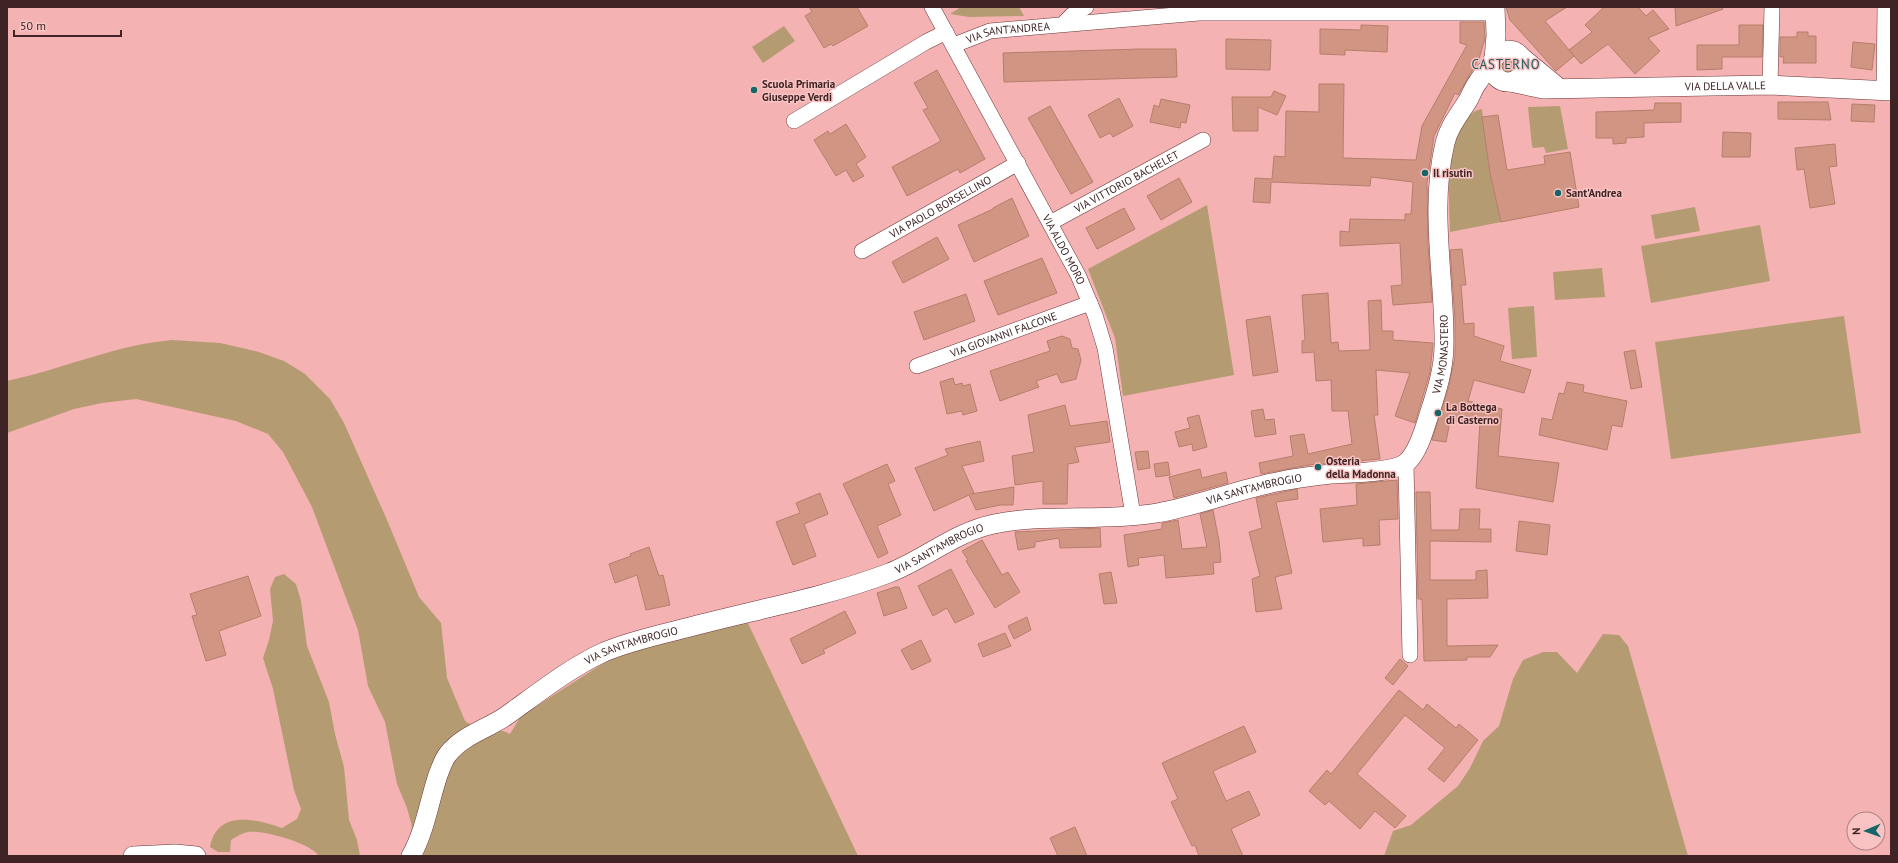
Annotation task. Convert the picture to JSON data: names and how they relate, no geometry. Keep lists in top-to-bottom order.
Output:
{
  "streets": {
    "street": [
      "VIA SANT'ANDREA",
      "VIA DELLA VALLE",
      "VIA VITTORIO BACHELET",
      "VIA PAOLO BORSELLINO",
      "VIA ALDO MORO",
      "VIA GIOVANNI FALCONE",
      "VIA MONASTERO",
      "VIA SANT'AMBROGIO"
    ]
  },
  "crossings": [
    ["VIA SANT'ANDREA", "VIA ALDO MORO"],
    ["VIA DELLA VALLE", "VIA MONASTERO"],
    ["VIA VITTORIO BACHELET", "VIA ALDO MORO"],
    ["VIA PAOLO BORSELLINO", "VIA ALDO MORO"],
    ["VIA ALDO MORO", "VIA GIOVANNI FALCONE"],
    ["VIA ALDO MORO", "VIA SANT'AMBROGIO"],
    ["VIA MONASTERO", "VIA SANT'AMBROGIO"]
  ],
  "districts": ["CASTERNO"],
  "places": [
    "Scuola Primaria Giuseppe Verdi",
    "Il risutin",
    "Sant'Andrea",
    "La Bottega di Casterno",
    "Osteria della Madonna"
  ],
  "scale_bar": "50 m",
  "north": "left"
}
